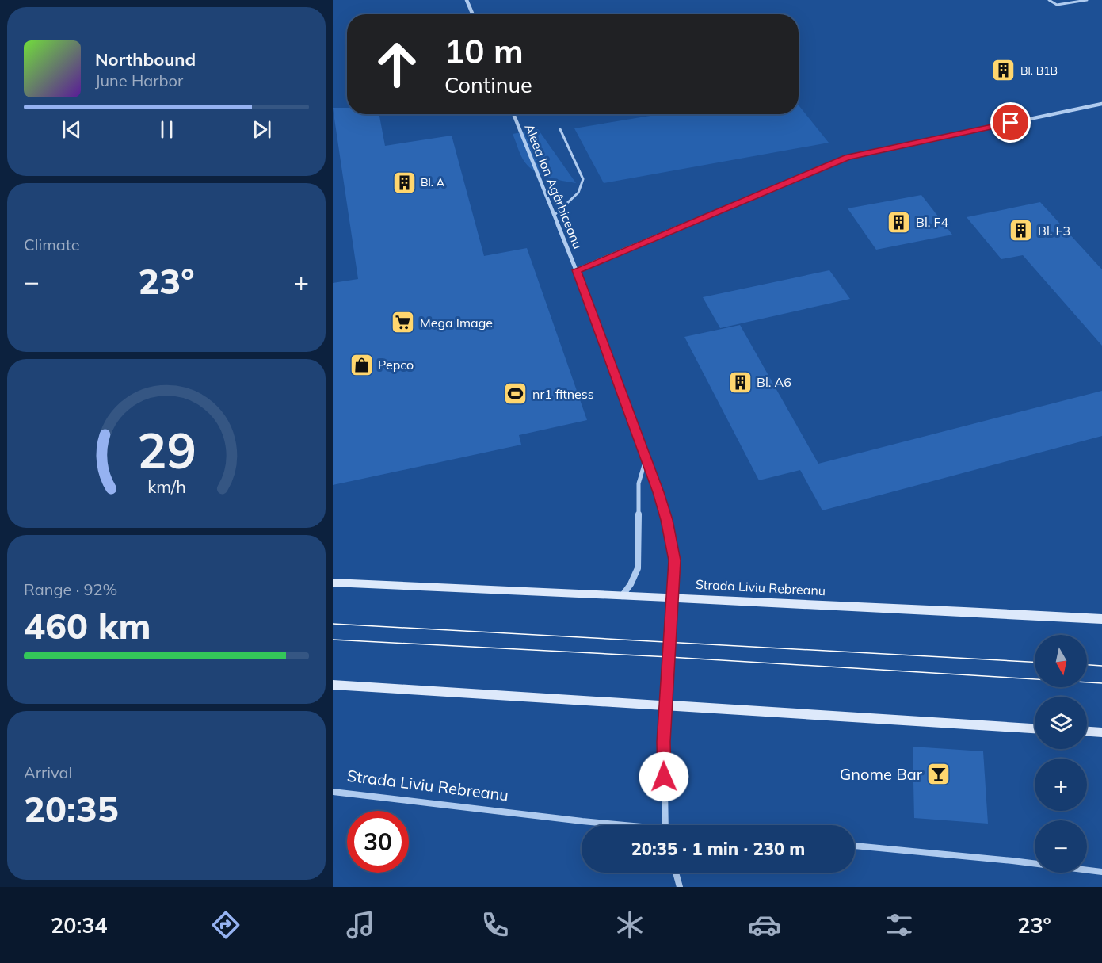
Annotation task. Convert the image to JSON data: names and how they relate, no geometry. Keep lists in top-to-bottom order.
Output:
{
  "streets": {
    "street": ["Aleea Ion Agârbiceanu", "Strada Liviu Rebreanu"]
  },
  "crossings": [
    ["Aleea Ion Agârbiceanu", "Strada Liviu Rebreanu"]
  ],
  "places": {
    "building": [
      "Bl. B1B",
      "Bl. A",
      "Bl. F4",
      "Bl. F3",
      "Bl. A6"
    ],
    "supermarket": ["Mega Image"],
    "shop": ["Pepco"],
    "sports": ["nr1 fitness"],
    "bar": ["Gnome Bar"]
  },
  "north": "bottom",
  "page": {
    "turn": ["10 m", "Continue"],
    "song": ["Northbound", "June Harbor"],
    "tile": [
      "Climate",
      ["Range · 92%", "460 km"],
      ["Arrival", "20:35"]
    ],
    "heat": ["−", "23°", "+"],
    "map_buttons": ["+", "−"],
    "limit": "30",
    "trip": "20:35 · 1 min · 230 m",
    "tabs": ["20:34", "23°"],
    "gauge": ["29", "km/h"]
  }
}
